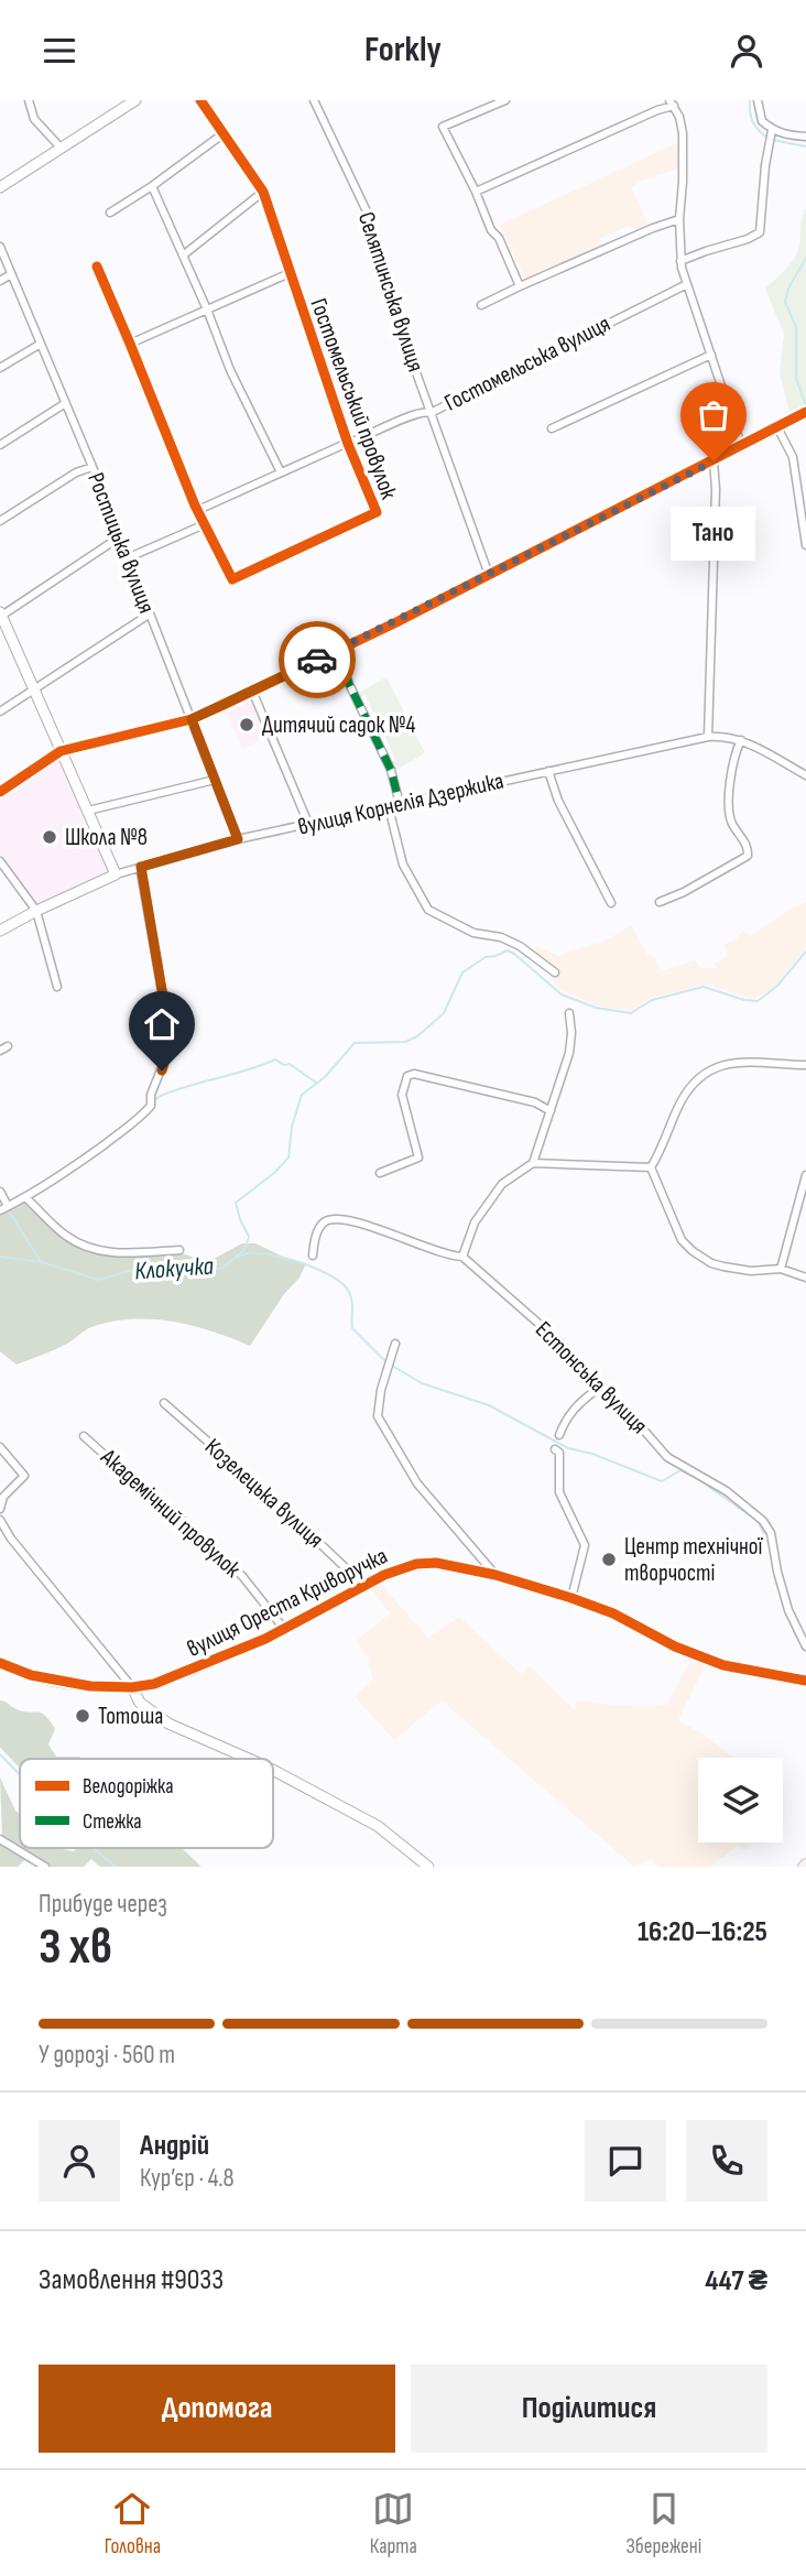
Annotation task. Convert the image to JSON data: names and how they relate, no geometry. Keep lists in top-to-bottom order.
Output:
{
  "streets": {
    "street": [
      "Селятинська вулиця",
      "Гостомельська вулиця",
      "Гостомельський провулок",
      "Ростицька вулиця",
      "вулиця Корнелія Дзержика",
      "Естонська вулиця",
      "Козелецька вулиця",
      "Академічний провулок",
      "вулиця Ореста Криворучка"
    ]
  },
  "crossings": [
    ["Селятинська вулиця", "Гостомельська вулиця"],
    ["Гостомельська вулиця", "Гостомельський провулок"],
    ["Ростицька вулиця", "вулиця Корнелія Дзержика"],
    ["Козелецька вулиця", "вулиця Ореста Криворучка"],
    ["Академічний провулок", "вулиця Ореста Криворучка"]
  ],
  "water": ["Клокучка"],
  "places": [
    "Тано",
    "Дитячий садок №4",
    "Школа №8",
    "Центр технічної творчості",
    "Тотоша"
  ],
  "legend": ["Велодоріжка", "Стежка"],
  "page": {
    "header": "Forkly",
    "bubble": "Тано",
    "heading": ["3 хв", "Прибуде через", "16:20–16:25"],
    "panel": [
      "Андрій",
      "Кур’єр · 4.8",
      "Замовлення #9033",
      "447 ₴"
    ],
    "bar": "У дорозі · 560 m",
    "buttons": ["Допомога", "Поділитися"],
    "tabs": ["Головна", "Карта", "Збережені"]
  }
}
